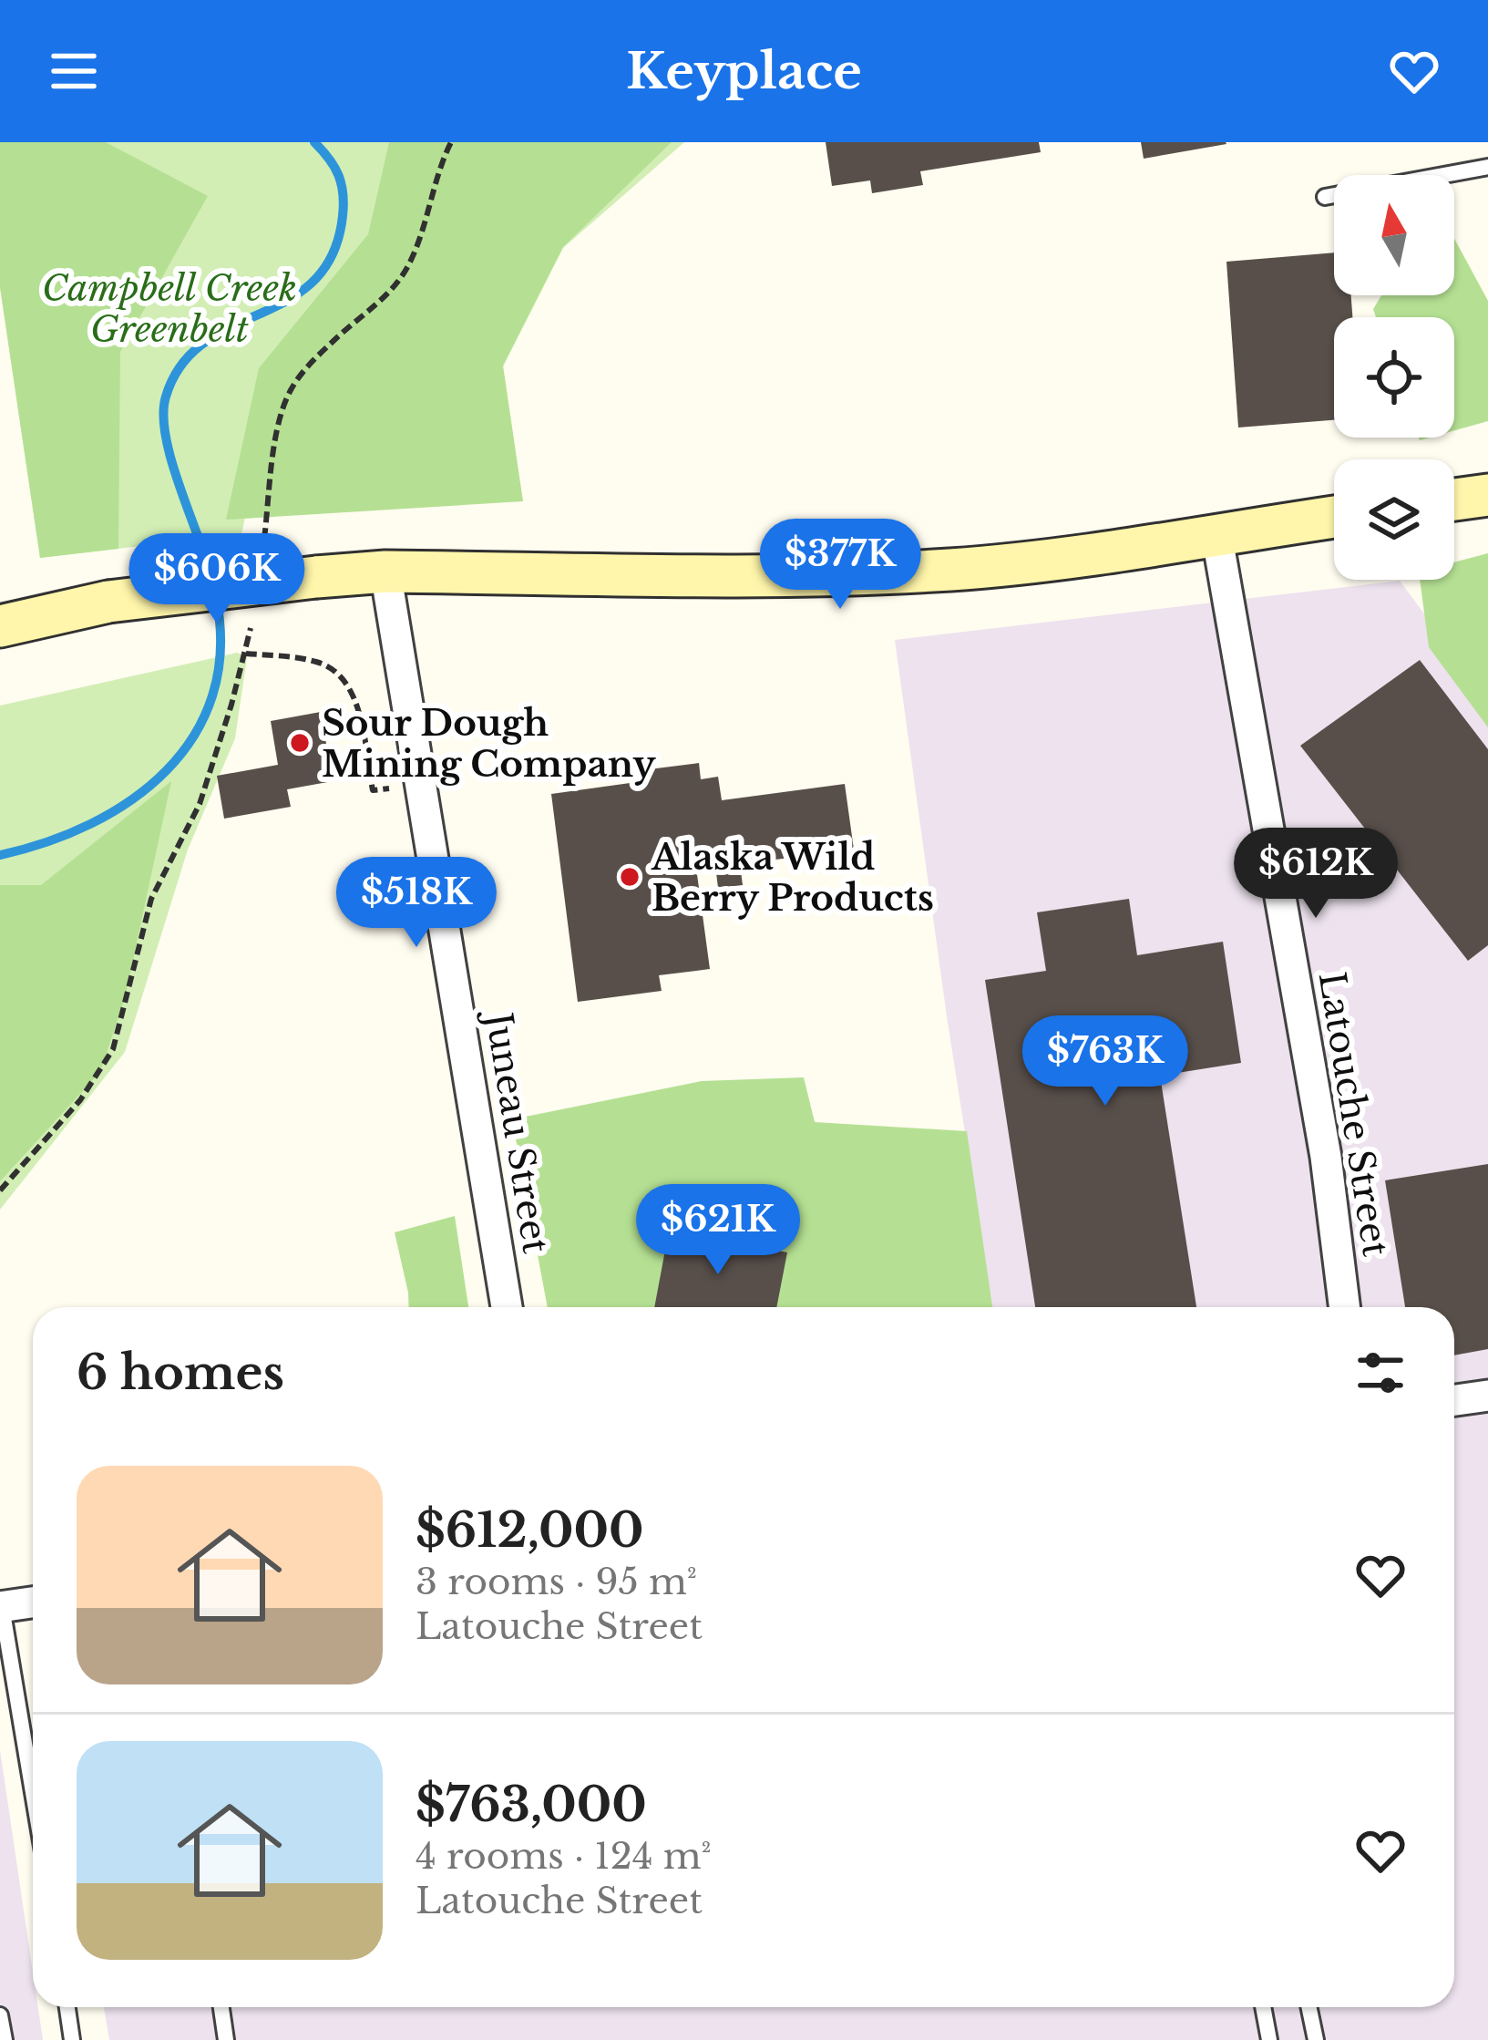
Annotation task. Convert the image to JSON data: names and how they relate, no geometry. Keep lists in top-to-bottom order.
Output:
{
  "streets": {
    "street": ["Latouche Street", "Juneau Street"]
  },
  "parks": ["Campbell Creek Greenbelt"],
  "places": ["Sour Dough Mining Company", "Alaska Wild Berry Products"],
  "north": "top",
  "page": {
    "header": "Keyplace",
    "price": [
      "$377K",
      "$606K",
      "$612K",
      "$518K",
      "$763K",
      "$621K"
    ],
    "heading": "6 homes",
    "list": [
      {
        "name": "$612,000",
        "note": "3 rooms · 95 m² · Latouche Street"
      },
      {
        "name": "$763,000",
        "note": "4 rooms · 124 m² · Latouche Street"
      }
    ]
  }
}
